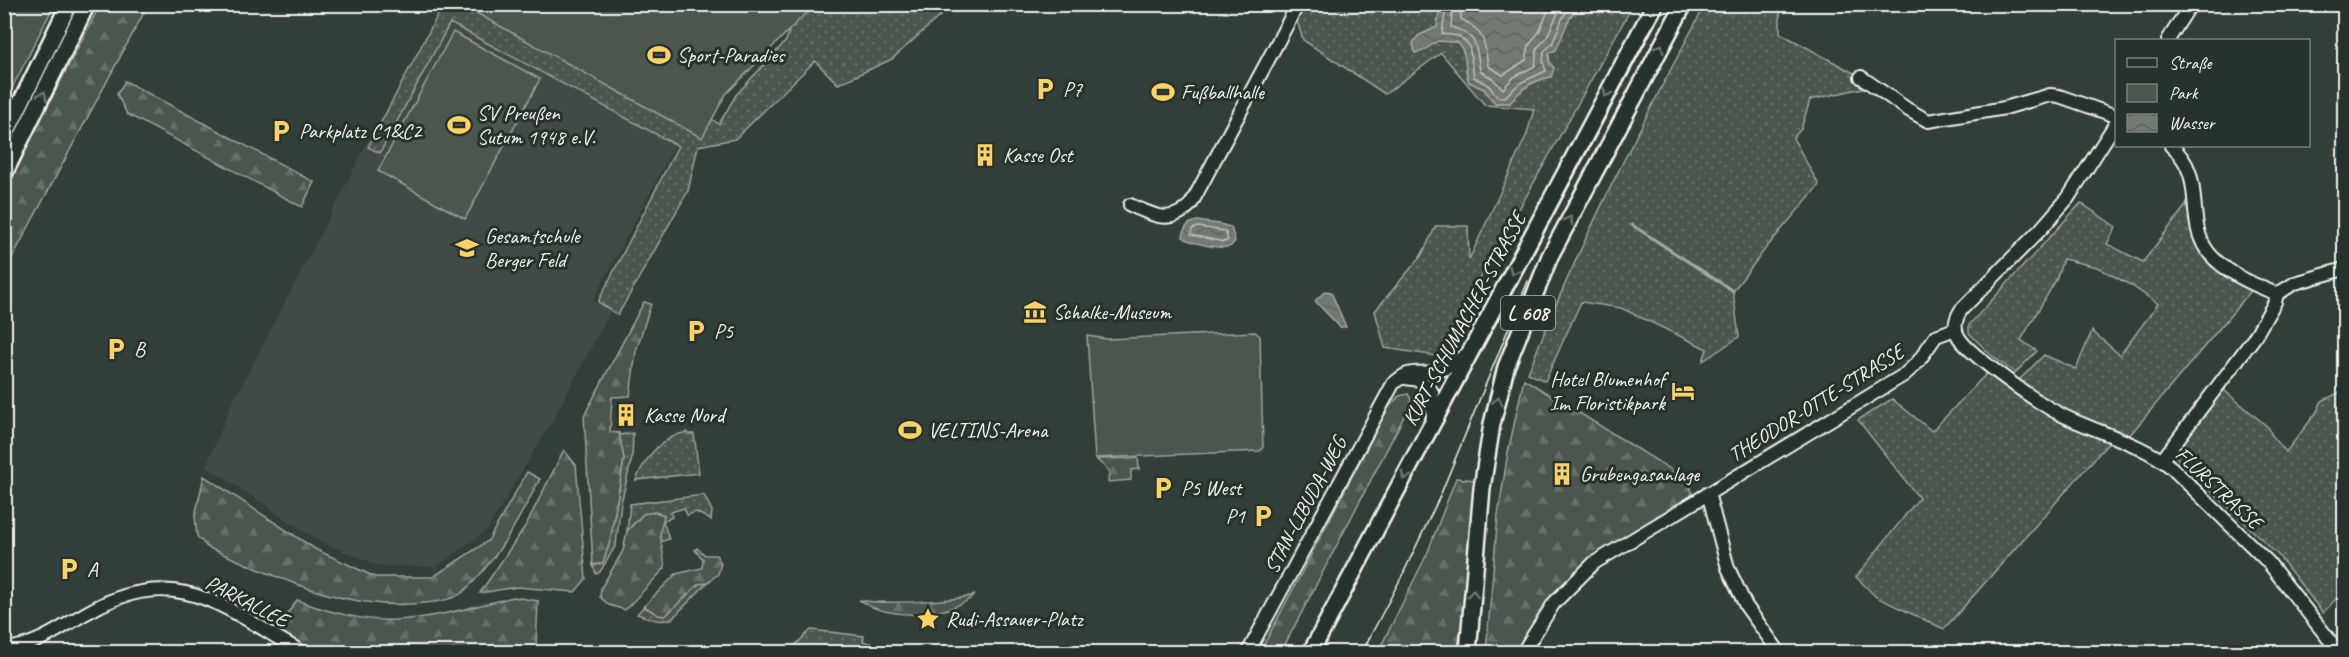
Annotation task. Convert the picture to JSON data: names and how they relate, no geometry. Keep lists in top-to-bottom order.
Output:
{
  "streets": {
    "main road": ["L 608", "KURT-SCHUMACHER-STRASSE"],
    "street": [
      "THEODOR-OTTE-STRASSE",
      "FLURSTRASSE",
      "STAN-LIBUDA-WEG",
      "PARKALLEE"
    ]
  },
  "crossings": [
    ["THEODOR-OTTE-STRASSE", "FLURSTRASSE"]
  ],
  "places": {
    "sports": [
      "Sport-Paradies",
      "Fußballhalle",
      "SV Preußen Sutum 1948 e.V.",
      "VELTINS-Arena"
    ],
    "parking": [
      "P7",
      "Parkplatz C1&C2",
      "P5",
      "B",
      "P5 West",
      "P1",
      "A"
    ],
    "building": ["Kasse Ost", "Kasse Nord", "Grubengasanlage"],
    "school or university": ["Gesamtschule Berger Feld"],
    "museum": ["Schalke-Museum"],
    "hotel": ["Hotel Blumenhof Im Floristikpark"],
    "place": ["Rudi-Assauer-Platz"]
  },
  "legend": ["Straße", "Park", "Wasser"]
}
